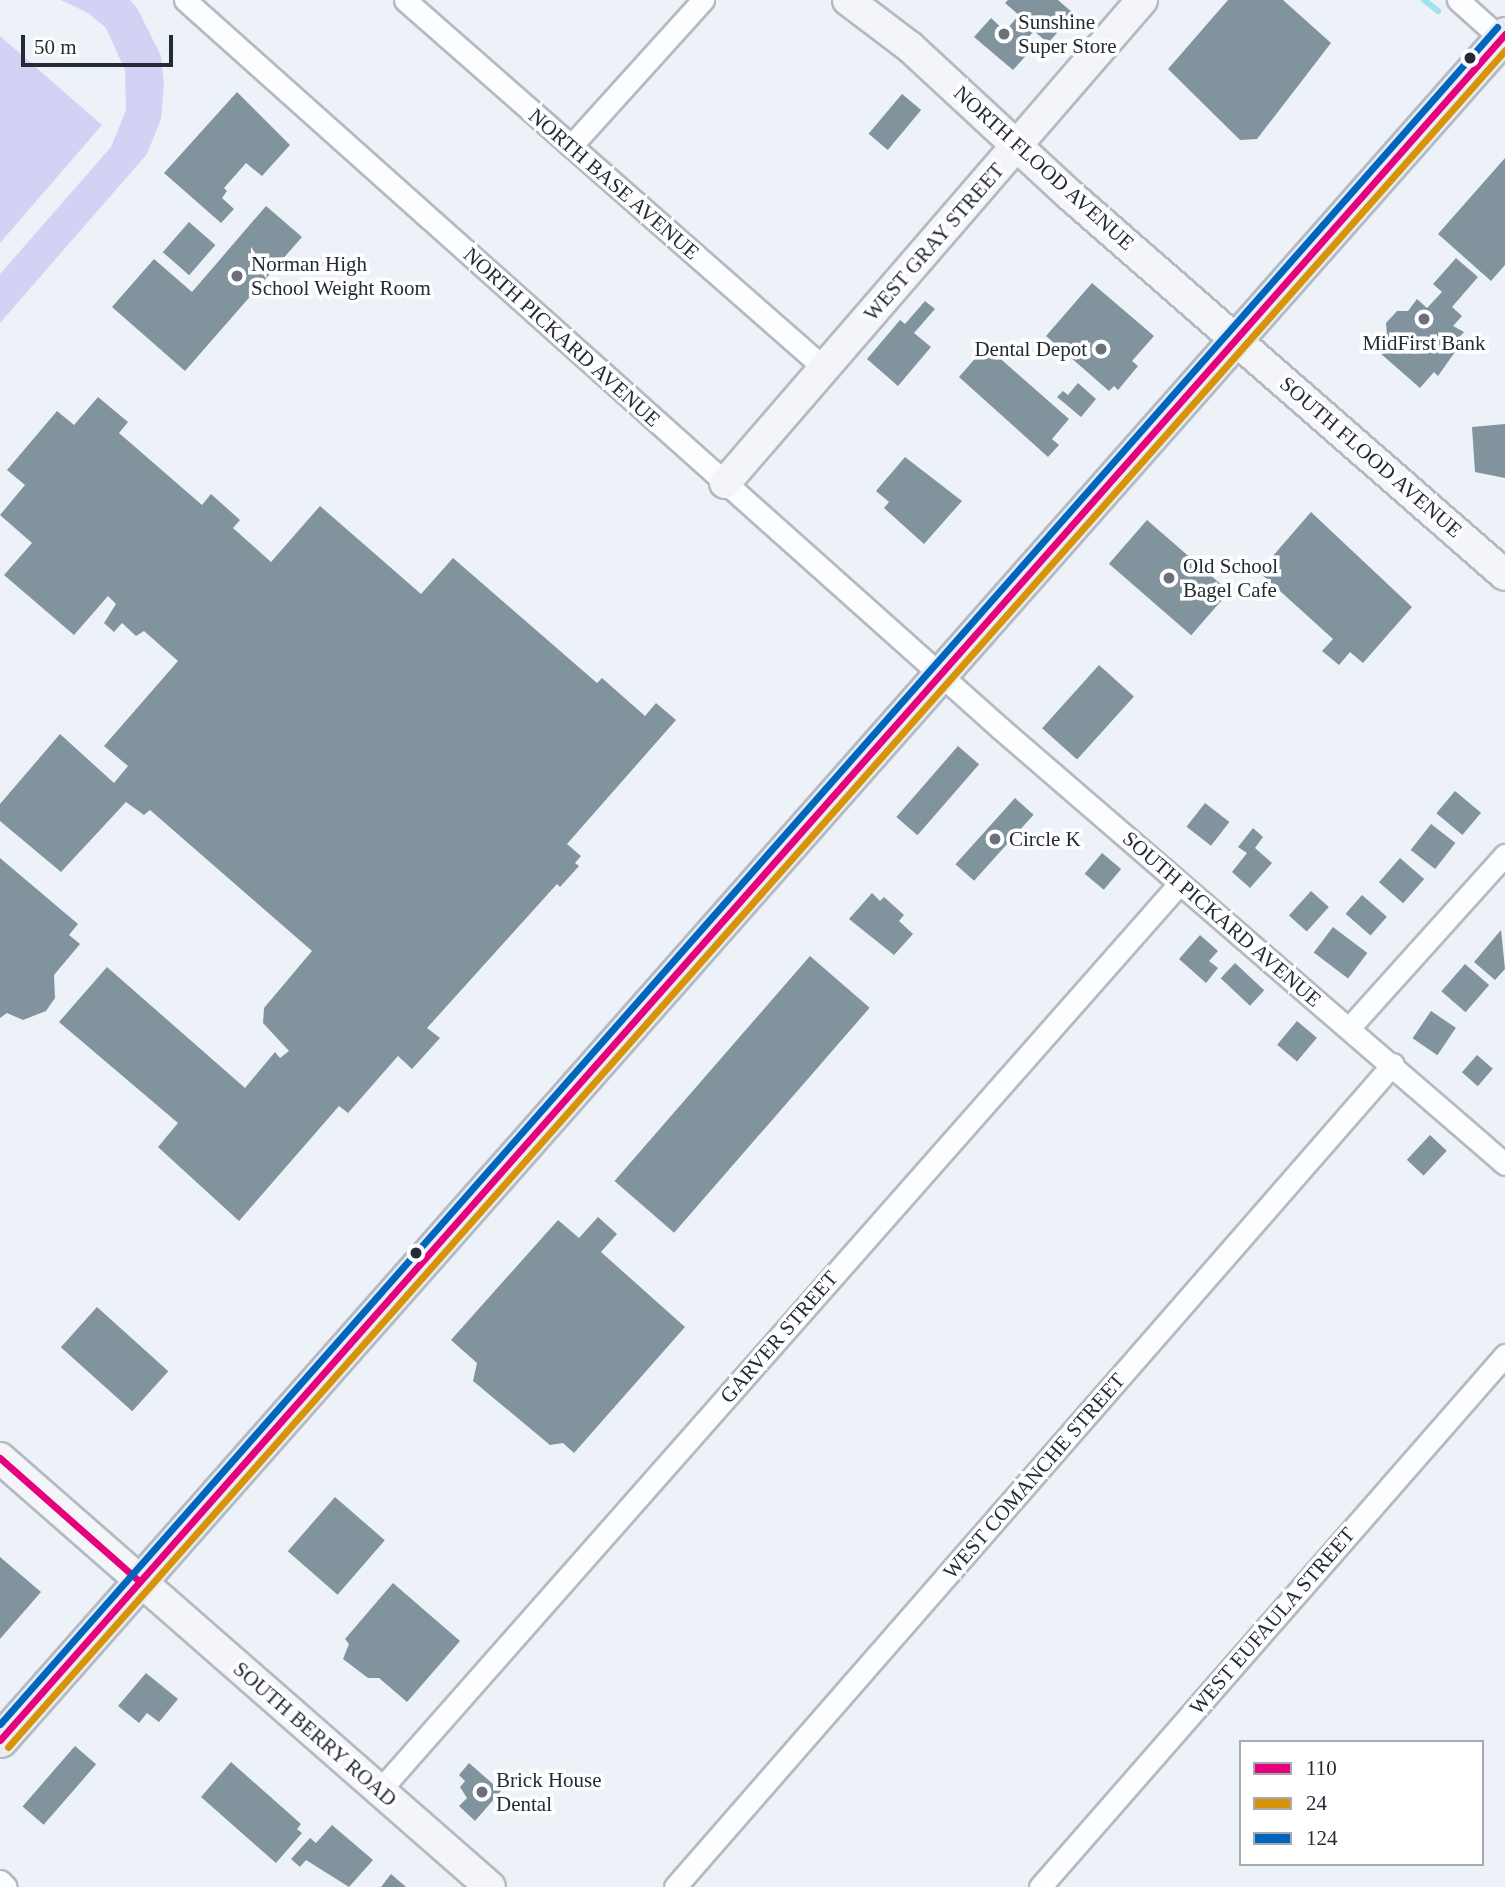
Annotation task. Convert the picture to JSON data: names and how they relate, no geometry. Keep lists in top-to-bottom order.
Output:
{
  "streets": {
    "street": [
      "NORTH FLOOD AVENUE",
      "NORTH BASE AVENUE",
      "WEST GRAY STREET",
      "NORTH PICKARD AVENUE",
      "SOUTH FLOOD AVENUE",
      "SOUTH PICKARD AVENUE",
      "GARVER STREET",
      "WEST COMANCHE STREET",
      "WEST EUFAULA STREET",
      "SOUTH BERRY ROAD"
    ]
  },
  "crossings": [
    ["NORTH FLOOD AVENUE", "WEST GRAY STREET"],
    ["NORTH FLOOD AVENUE", "SOUTH FLOOD AVENUE"],
    ["NORTH BASE AVENUE", "WEST GRAY STREET"],
    ["WEST GRAY STREET", "NORTH PICKARD AVENUE"],
    ["NORTH PICKARD AVENUE", "SOUTH PICKARD AVENUE"],
    ["SOUTH PICKARD AVENUE", "GARVER STREET"],
    ["SOUTH PICKARD AVENUE", "WEST COMANCHE STREET"],
    ["GARVER STREET", "SOUTH BERRY ROAD"]
  ],
  "places": [
    "Sunshine Super Store",
    "Norman High School Weight Room",
    "MidFirst Bank",
    "Dental Depot",
    "Old School Bagel Cafe",
    "Circle K",
    "Brick House Dental"
  ],
  "lines": ["transit line 124", "transit line 110", "transit line 24"],
  "legend": ["110", "24", "124"],
  "scale_bar": "50 m"
}
